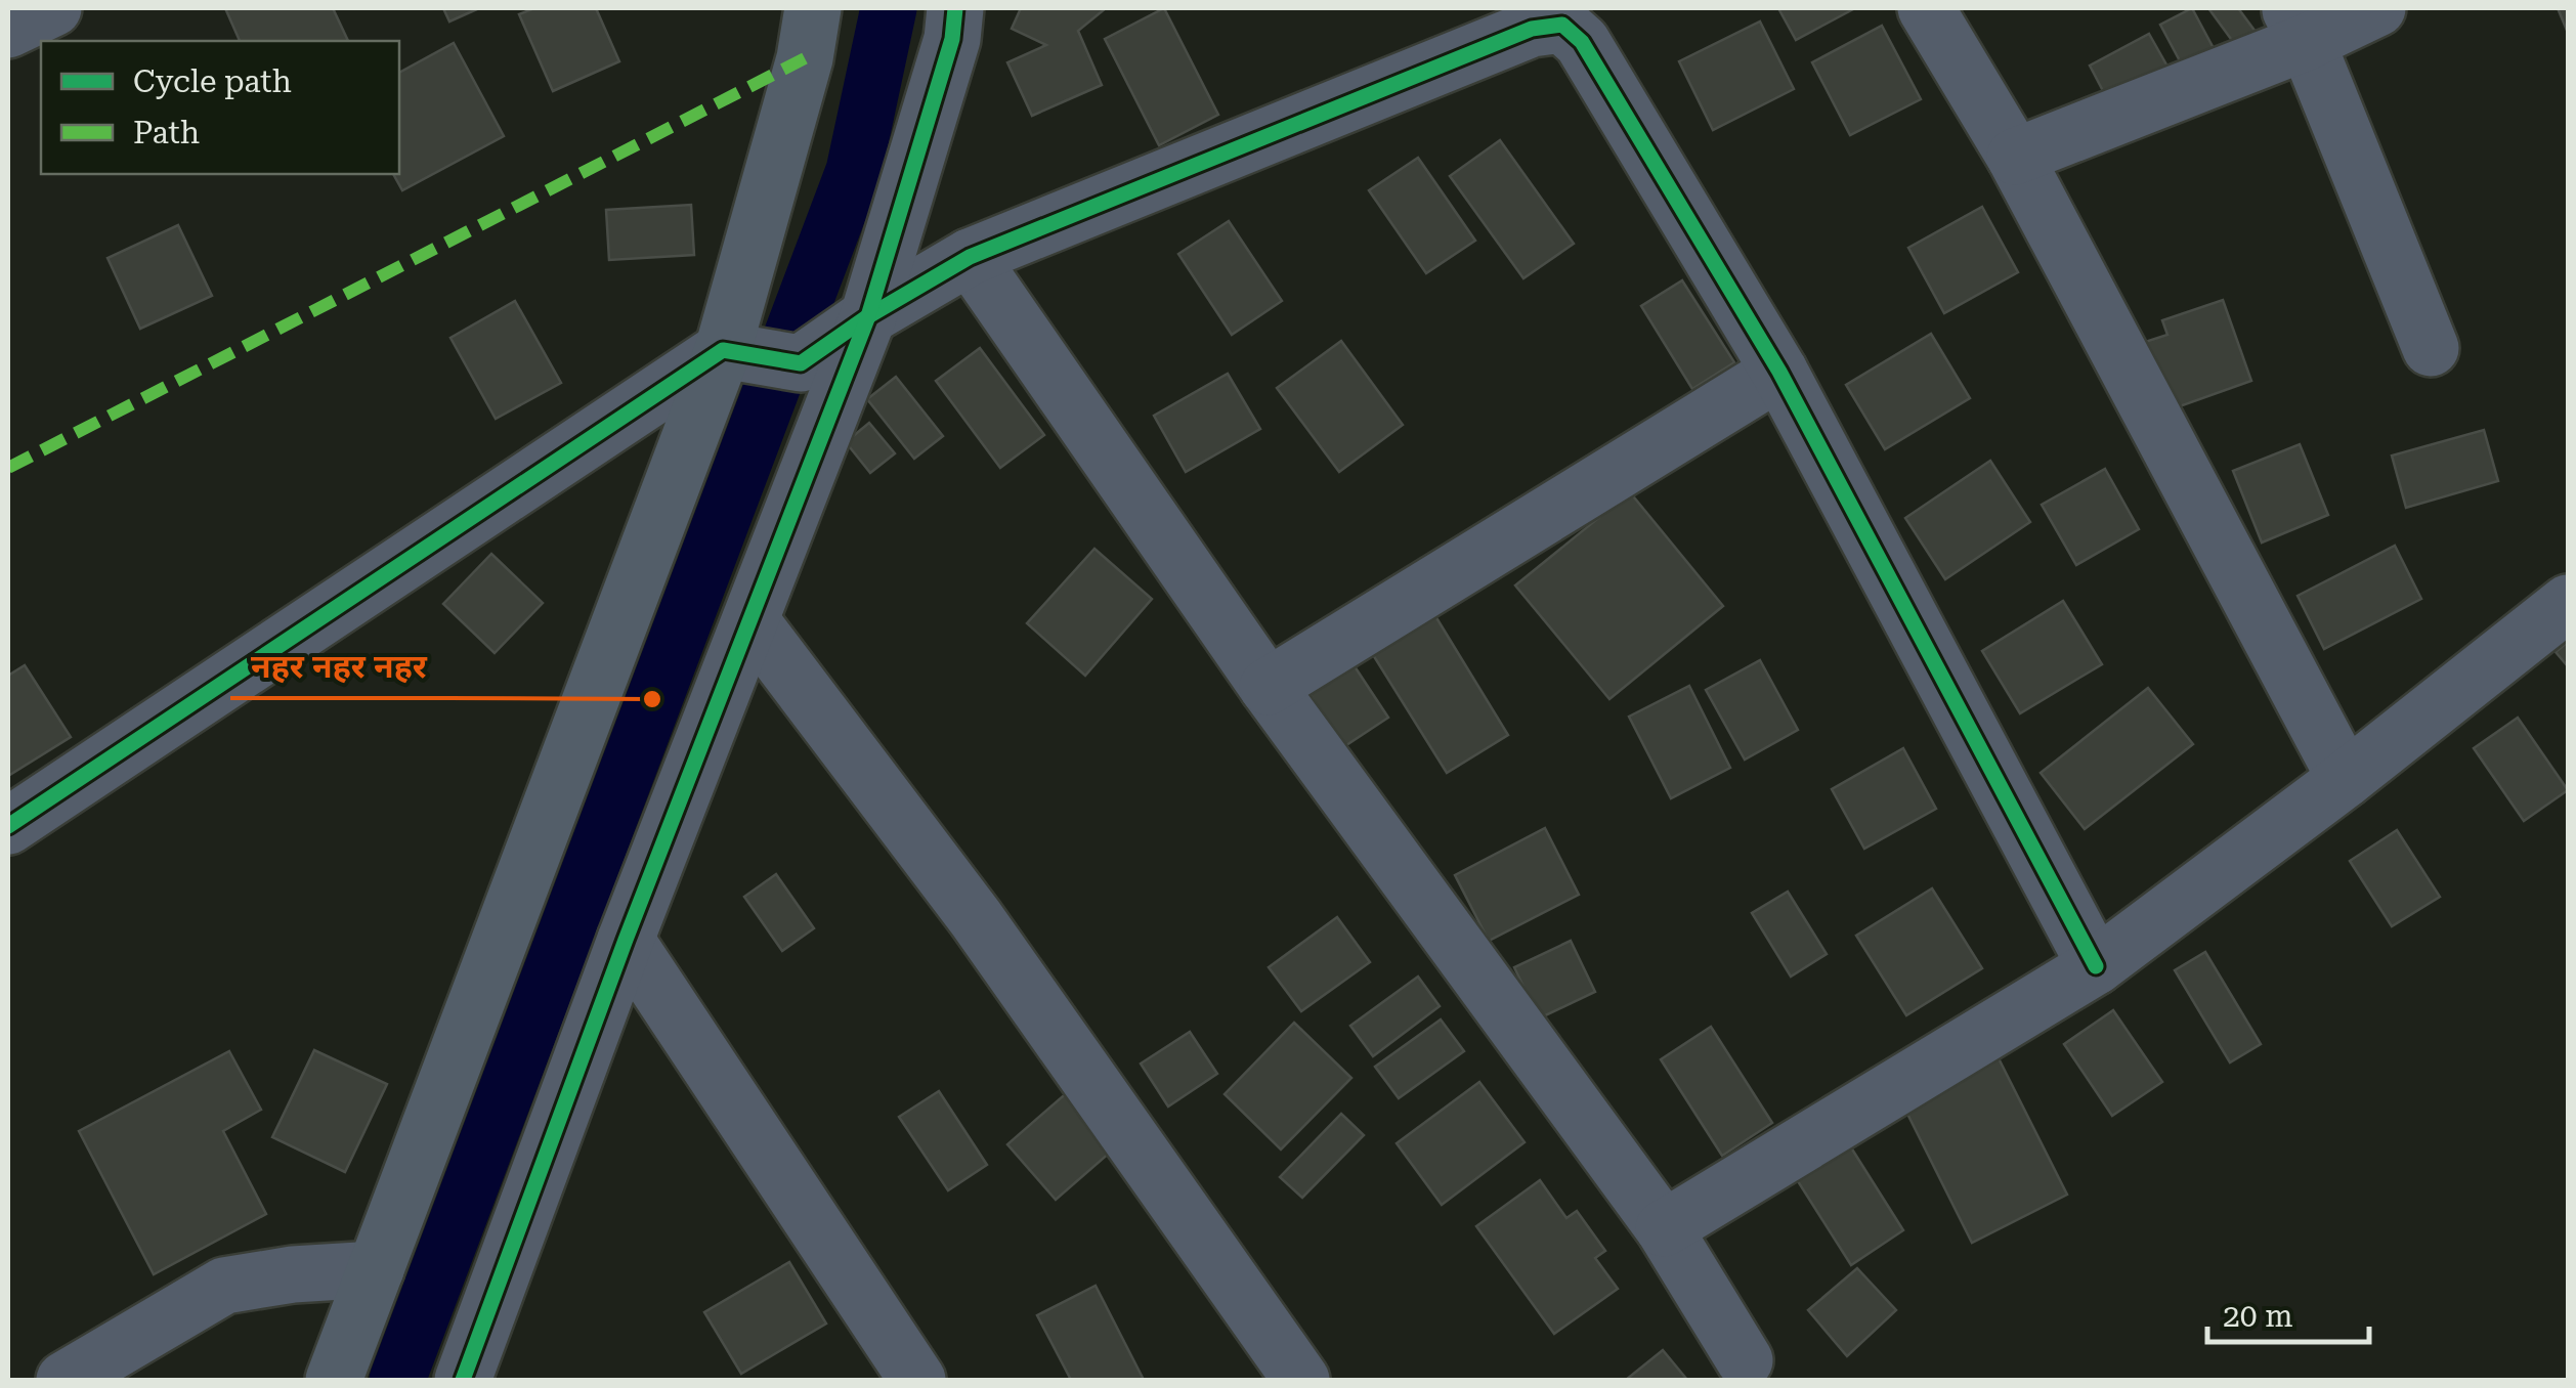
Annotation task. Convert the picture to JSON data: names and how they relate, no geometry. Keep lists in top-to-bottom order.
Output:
{
  "places": ["नहर नहर नहर"],
  "legend": ["Cycle path", "Path"],
  "scale_bar": "20 m"
}
